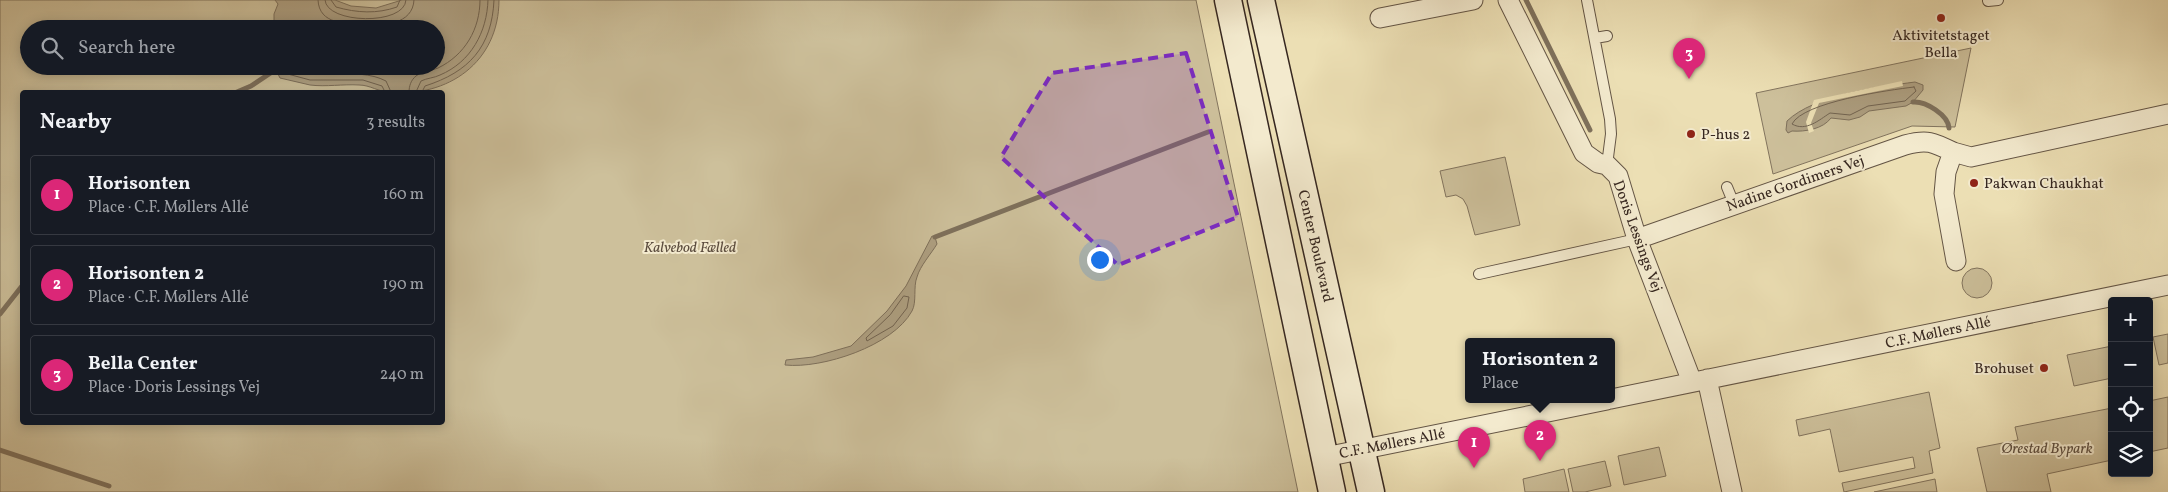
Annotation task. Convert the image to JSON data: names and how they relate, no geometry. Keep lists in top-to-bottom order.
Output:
{
  "streets": {
    "street": [
      "Nadine Gordimers Vej",
      "Doris Lessings Vej",
      "Center Boulevard",
      "C.F. Møllers Allé"
    ]
  },
  "crossings": [
    ["Nadine Gordimers Vej", "Doris Lessings Vej"],
    ["Doris Lessings Vej", "C.F. Møllers Allé"],
    ["Center Boulevard", "C.F. Møllers Allé"]
  ],
  "parks": ["Kalvebod Fælled", "Ørestad Bypark"],
  "places": [
    "Aktivitetstaget Bella",
    "P-hus 2",
    "Pakwan Chaukhat",
    "Brohuset"
  ],
  "page": {
    "search": "Search here",
    "pins": ["3", "2", "1"],
    "heading": ["Nearby", "3 results"],
    "list": [
      {
        "mark": "1",
        "name": "Horisonten",
        "note": "Place · C.F. Møllers Allé",
        "value": "160 m"
      },
      {
        "mark": "2",
        "name": "Horisonten 2",
        "note": "Place · C.F. Møllers Allé",
        "value": "190 m"
      },
      {
        "mark": "3",
        "name": "Bella Center",
        "note": "Place · Doris Lessings Vej",
        "value": "240 m"
      }
    ],
    "map_buttons": ["+", "−"],
    "popup": ["Horisonten 2", "Place"]
  }
}
